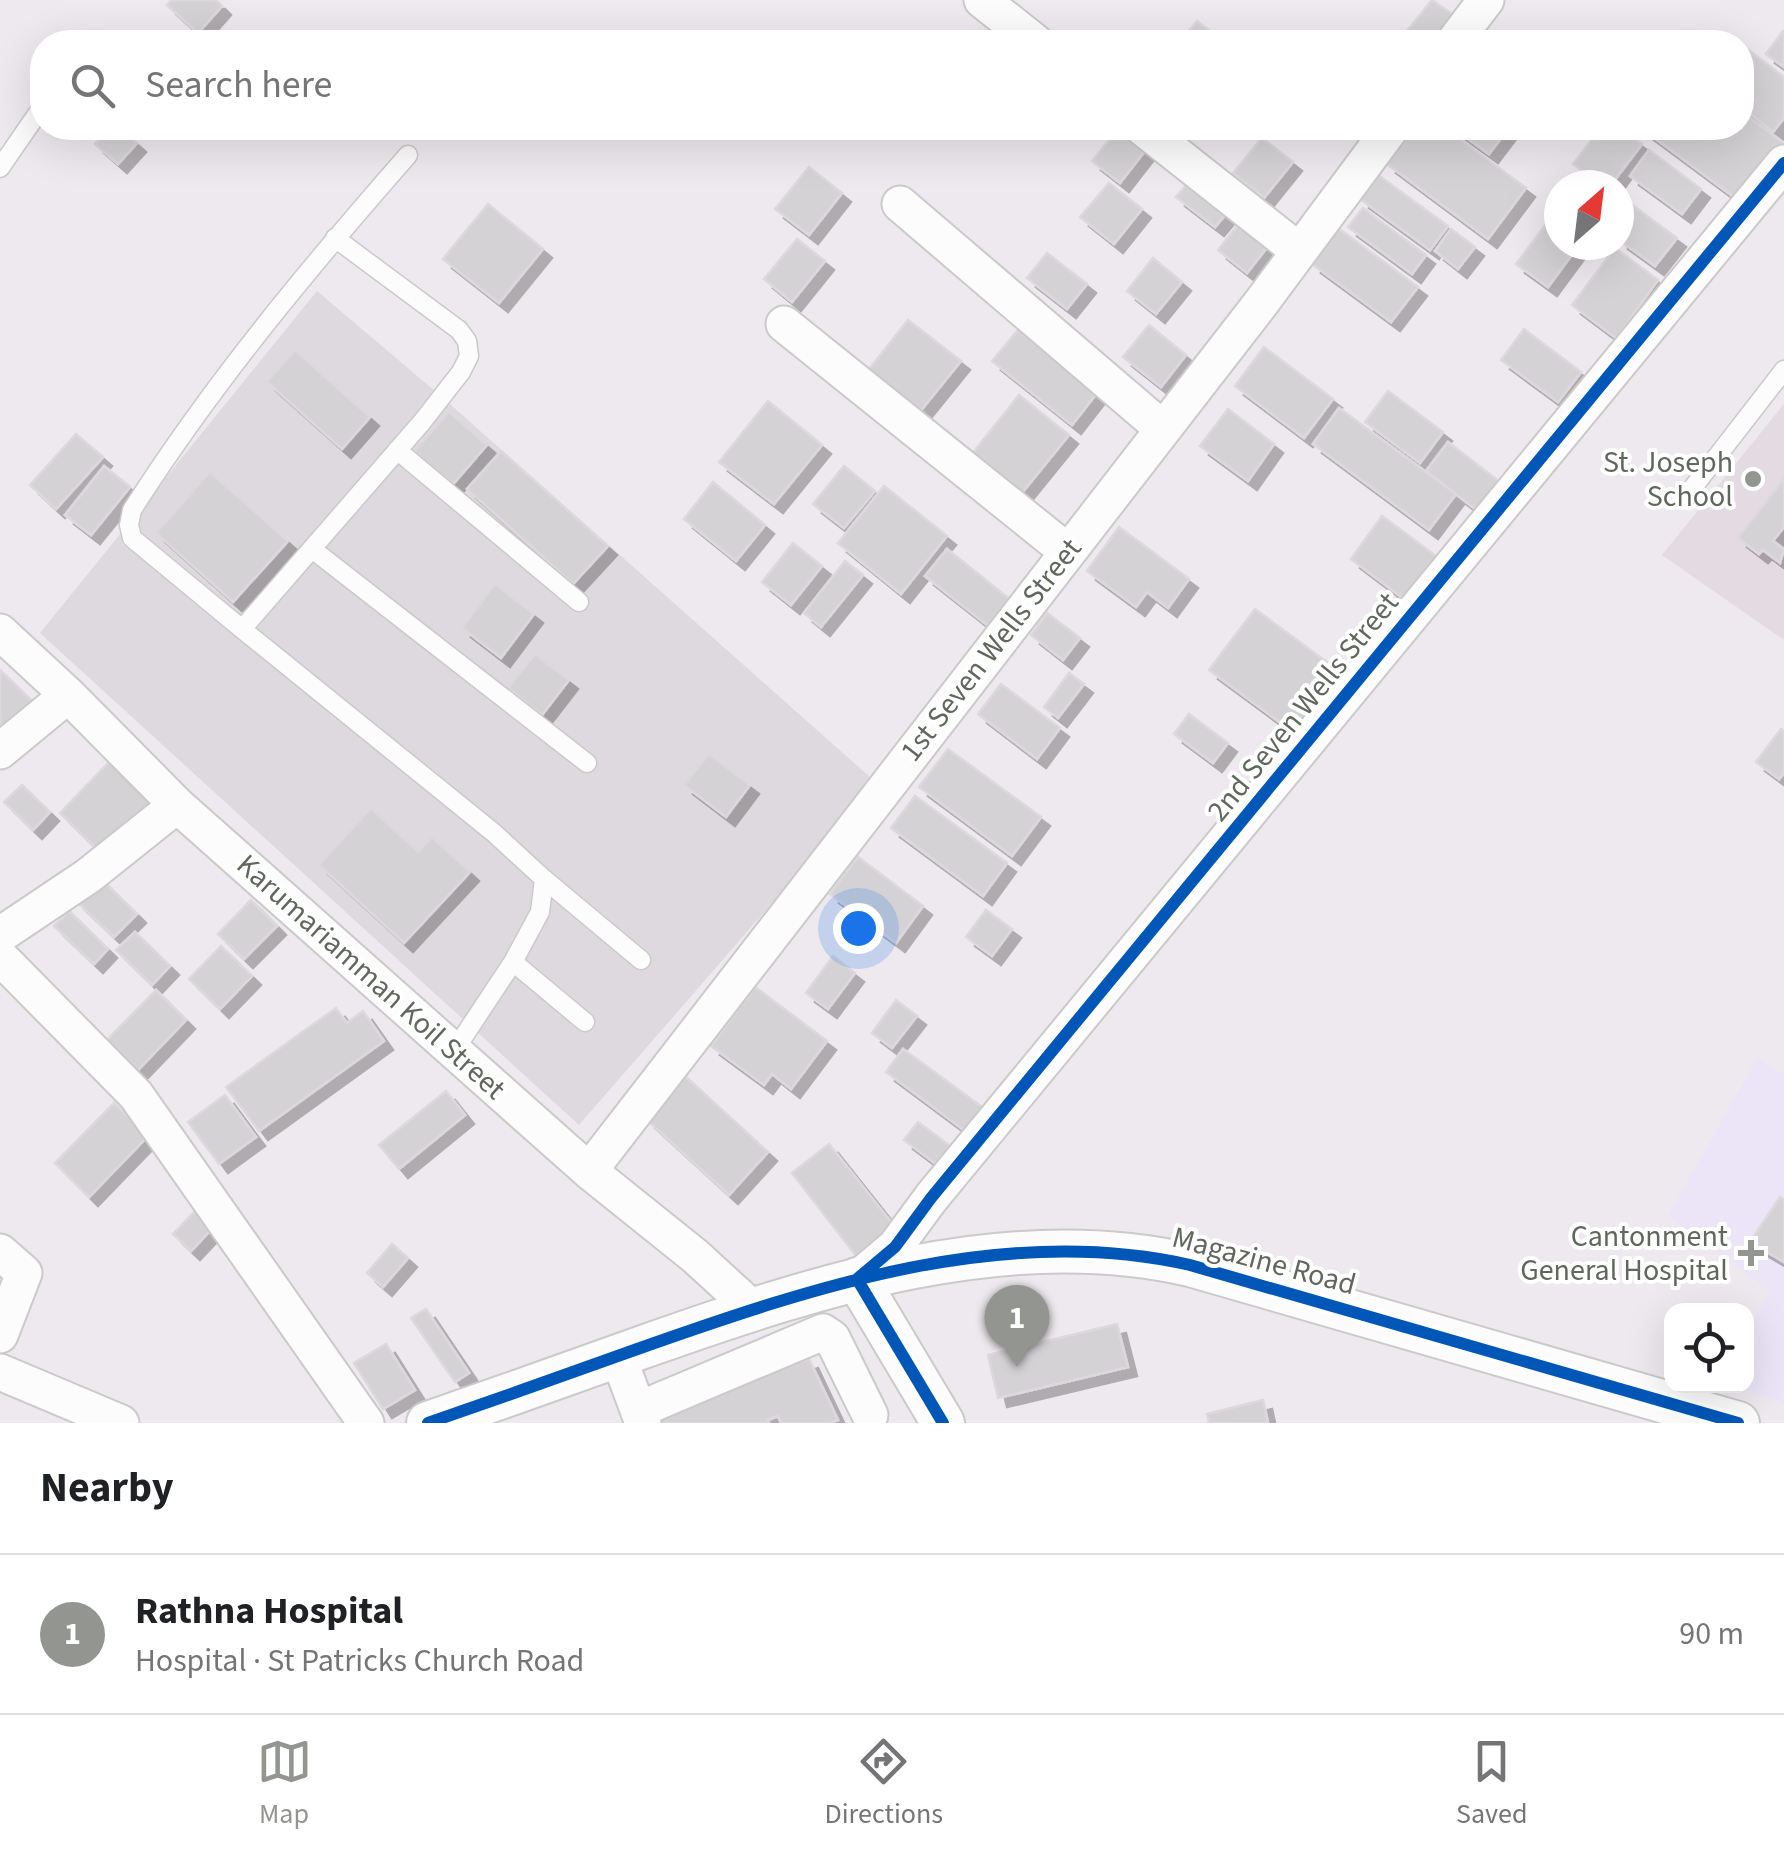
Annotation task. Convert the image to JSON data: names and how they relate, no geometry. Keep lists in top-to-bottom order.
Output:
{
  "streets": {
    "street": [
      "1st Seven Wells Street",
      "2nd Seven Wells Street",
      "Karumariamman Koil Street",
      "Magazine Road"
    ]
  },
  "crossings": [
    ["1st Seven Wells Street", "Karumariamman Koil Street"],
    ["2nd Seven Wells Street", "Magazine Road"],
    ["Karumariamman Koil Street", "Magazine Road"]
  ],
  "places": {
    "other": ["St. Joseph School"],
    "health": ["Cantonment General Hospital"]
  },
  "north": "top right",
  "page": {
    "search": "Search here",
    "pins": "1",
    "heading": "Nearby",
    "list": [
      {
        "mark": "1",
        "name": "Rathna Hospital",
        "note": "Hospital · St Patricks Church Road",
        "value": "90 m"
      }
    ],
    "nav": ["Map", "Directions", "Saved"]
  }
}
